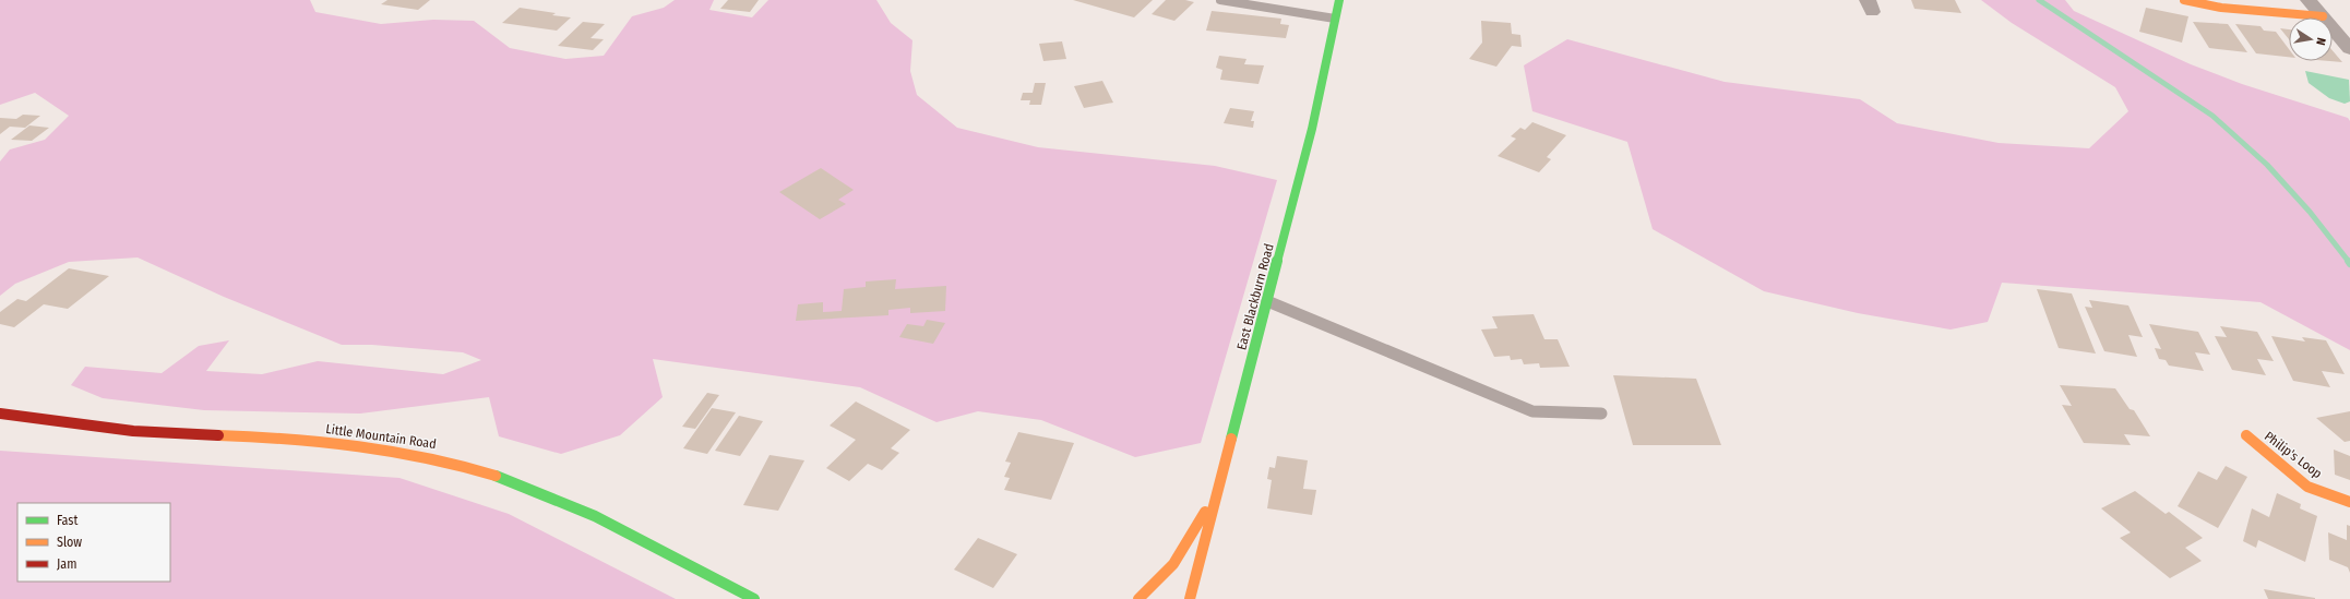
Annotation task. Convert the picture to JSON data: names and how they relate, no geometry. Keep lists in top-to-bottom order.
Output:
{
  "streets": {
    "street": ["East Blackburn Road", "Little Mountain Road", "Philip's Loop"]
  },
  "legend": ["Fast", "Slow", "Jam"],
  "north": "right"
}
